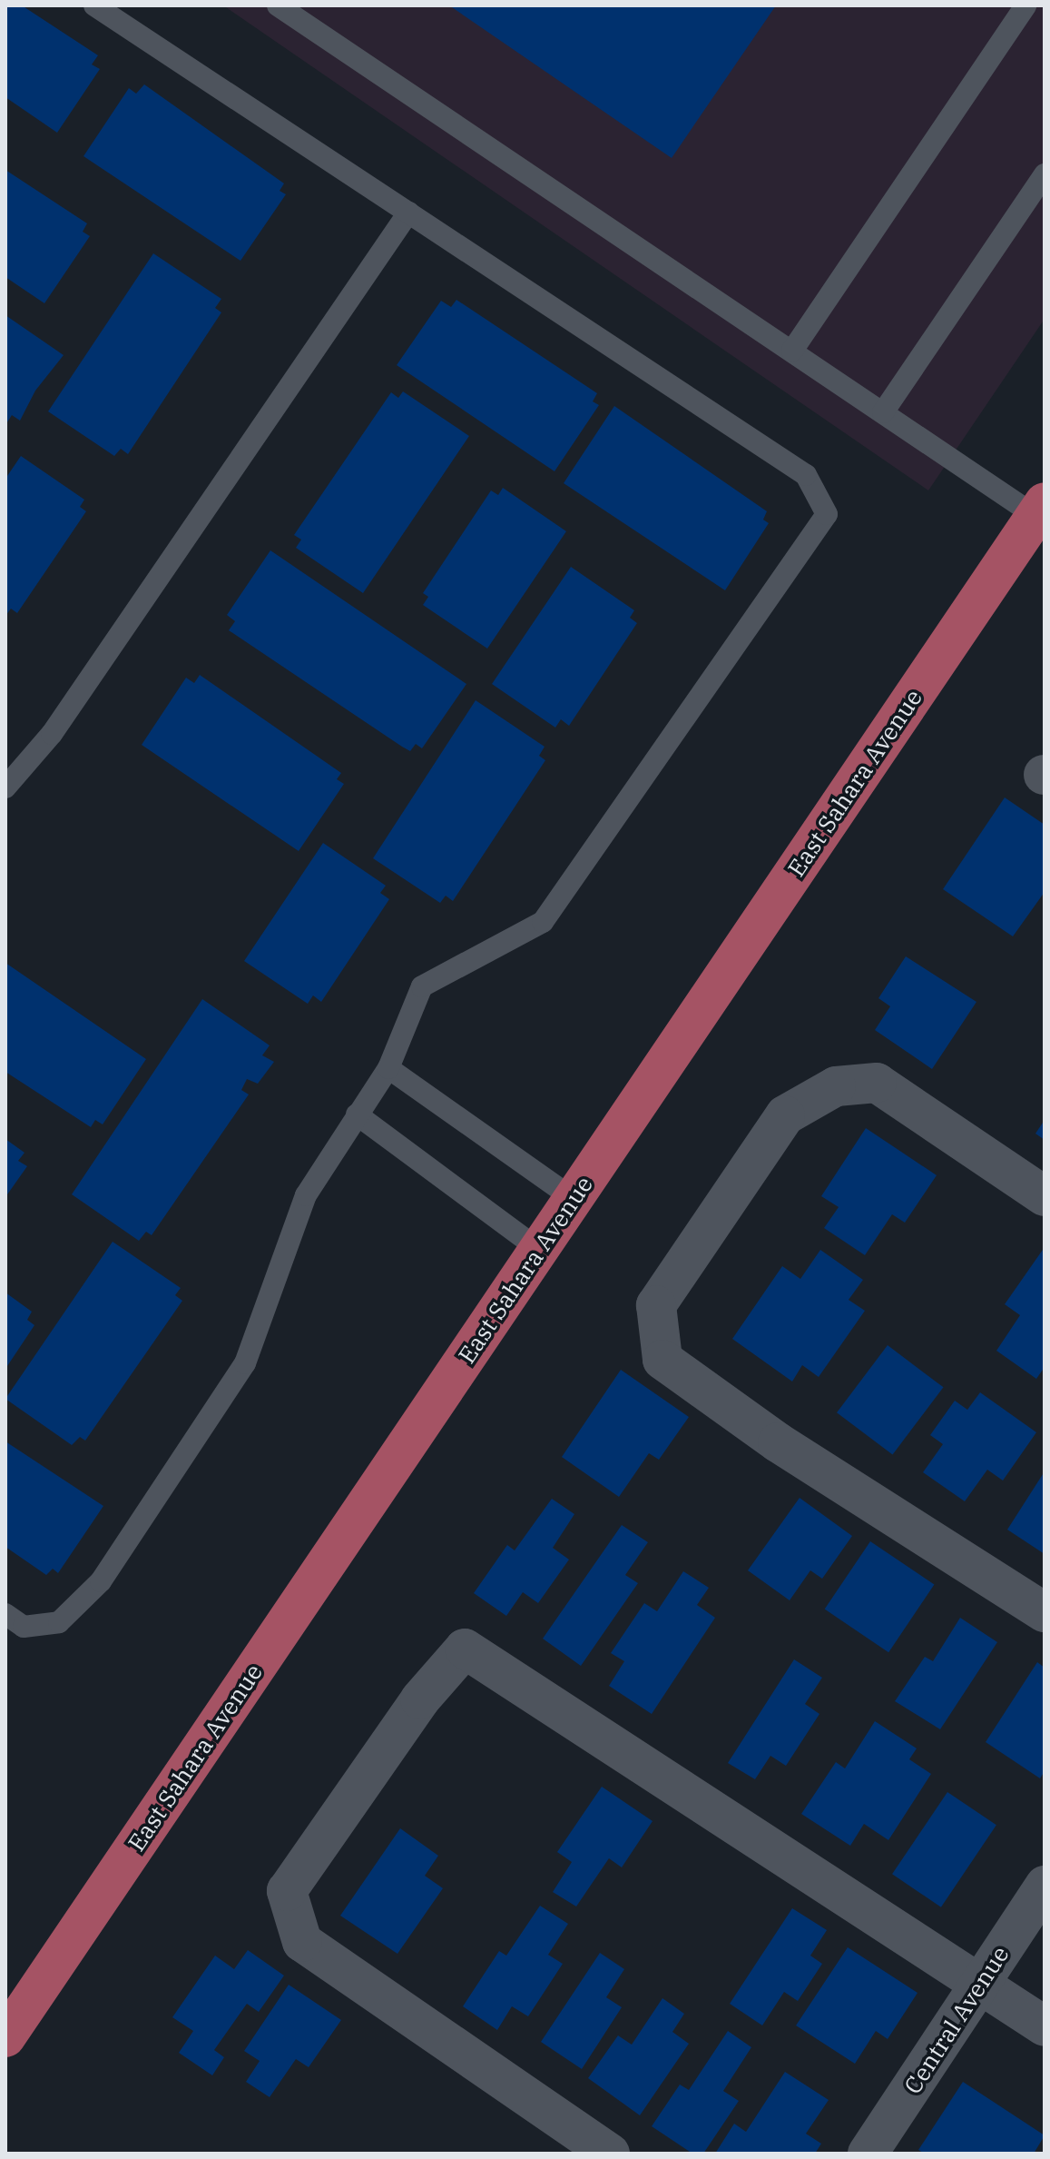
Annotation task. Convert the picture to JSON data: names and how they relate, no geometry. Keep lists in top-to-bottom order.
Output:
{
  "streets": {
    "main road": ["East Sahara Avenue"],
    "street": ["Central Avenue"]
  }
}
